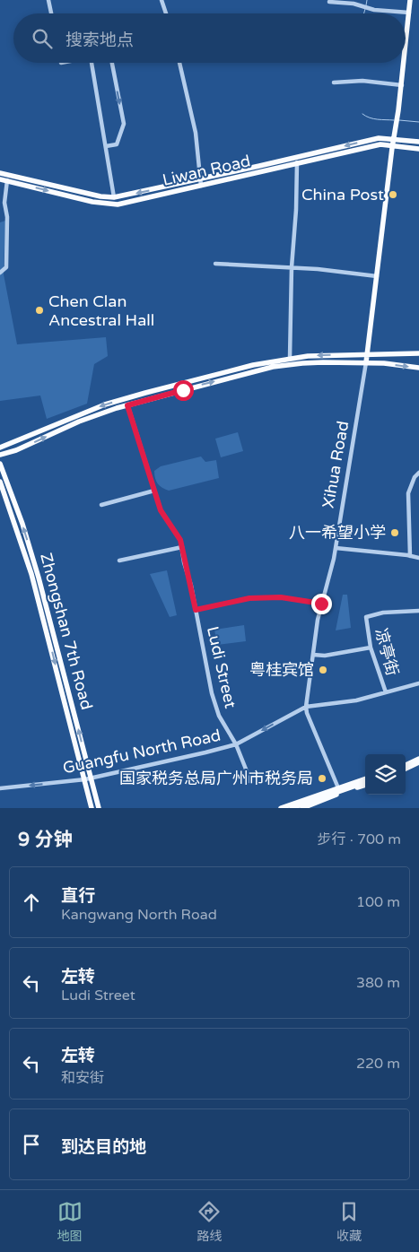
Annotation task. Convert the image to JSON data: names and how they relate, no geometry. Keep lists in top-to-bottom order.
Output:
{
  "streets": {
    "main road": ["Liwan Road", "Xihua Road", "Zhongshan 7th Road"],
    "street": ["凉亭街", "Ludi Street", "Guangfu North Road"]
  },
  "crossings": [
    ["Liwan Road", "Xihua Road"],
    ["Xihua Road", "Guangfu North Road"],
    ["Zhongshan 7th Road", "Guangfu North Road"],
    ["Ludi Street", "Guangfu North Road"]
  ],
  "one_way": ["Guangfu North Road"],
  "places": [
    "China Post",
    "Chen Clan Ancestral Hall",
    "八一希望小学",
    "粤桂宾馆",
    "国家税务总局广州市税务局"
  ],
  "page": {
    "search": "搜索地点",
    "heading": ["9 分钟", "步行 · 700 m"],
    "list": [
      ["直行", "Kangwang North Road", "100 m"],
      ["左转", "Ludi Street", "380 m"],
      ["左转", "和安街", "220 m"],
      "到达目的地"
    ],
    "nav": ["地图", "路线", "收藏"]
  }
}
